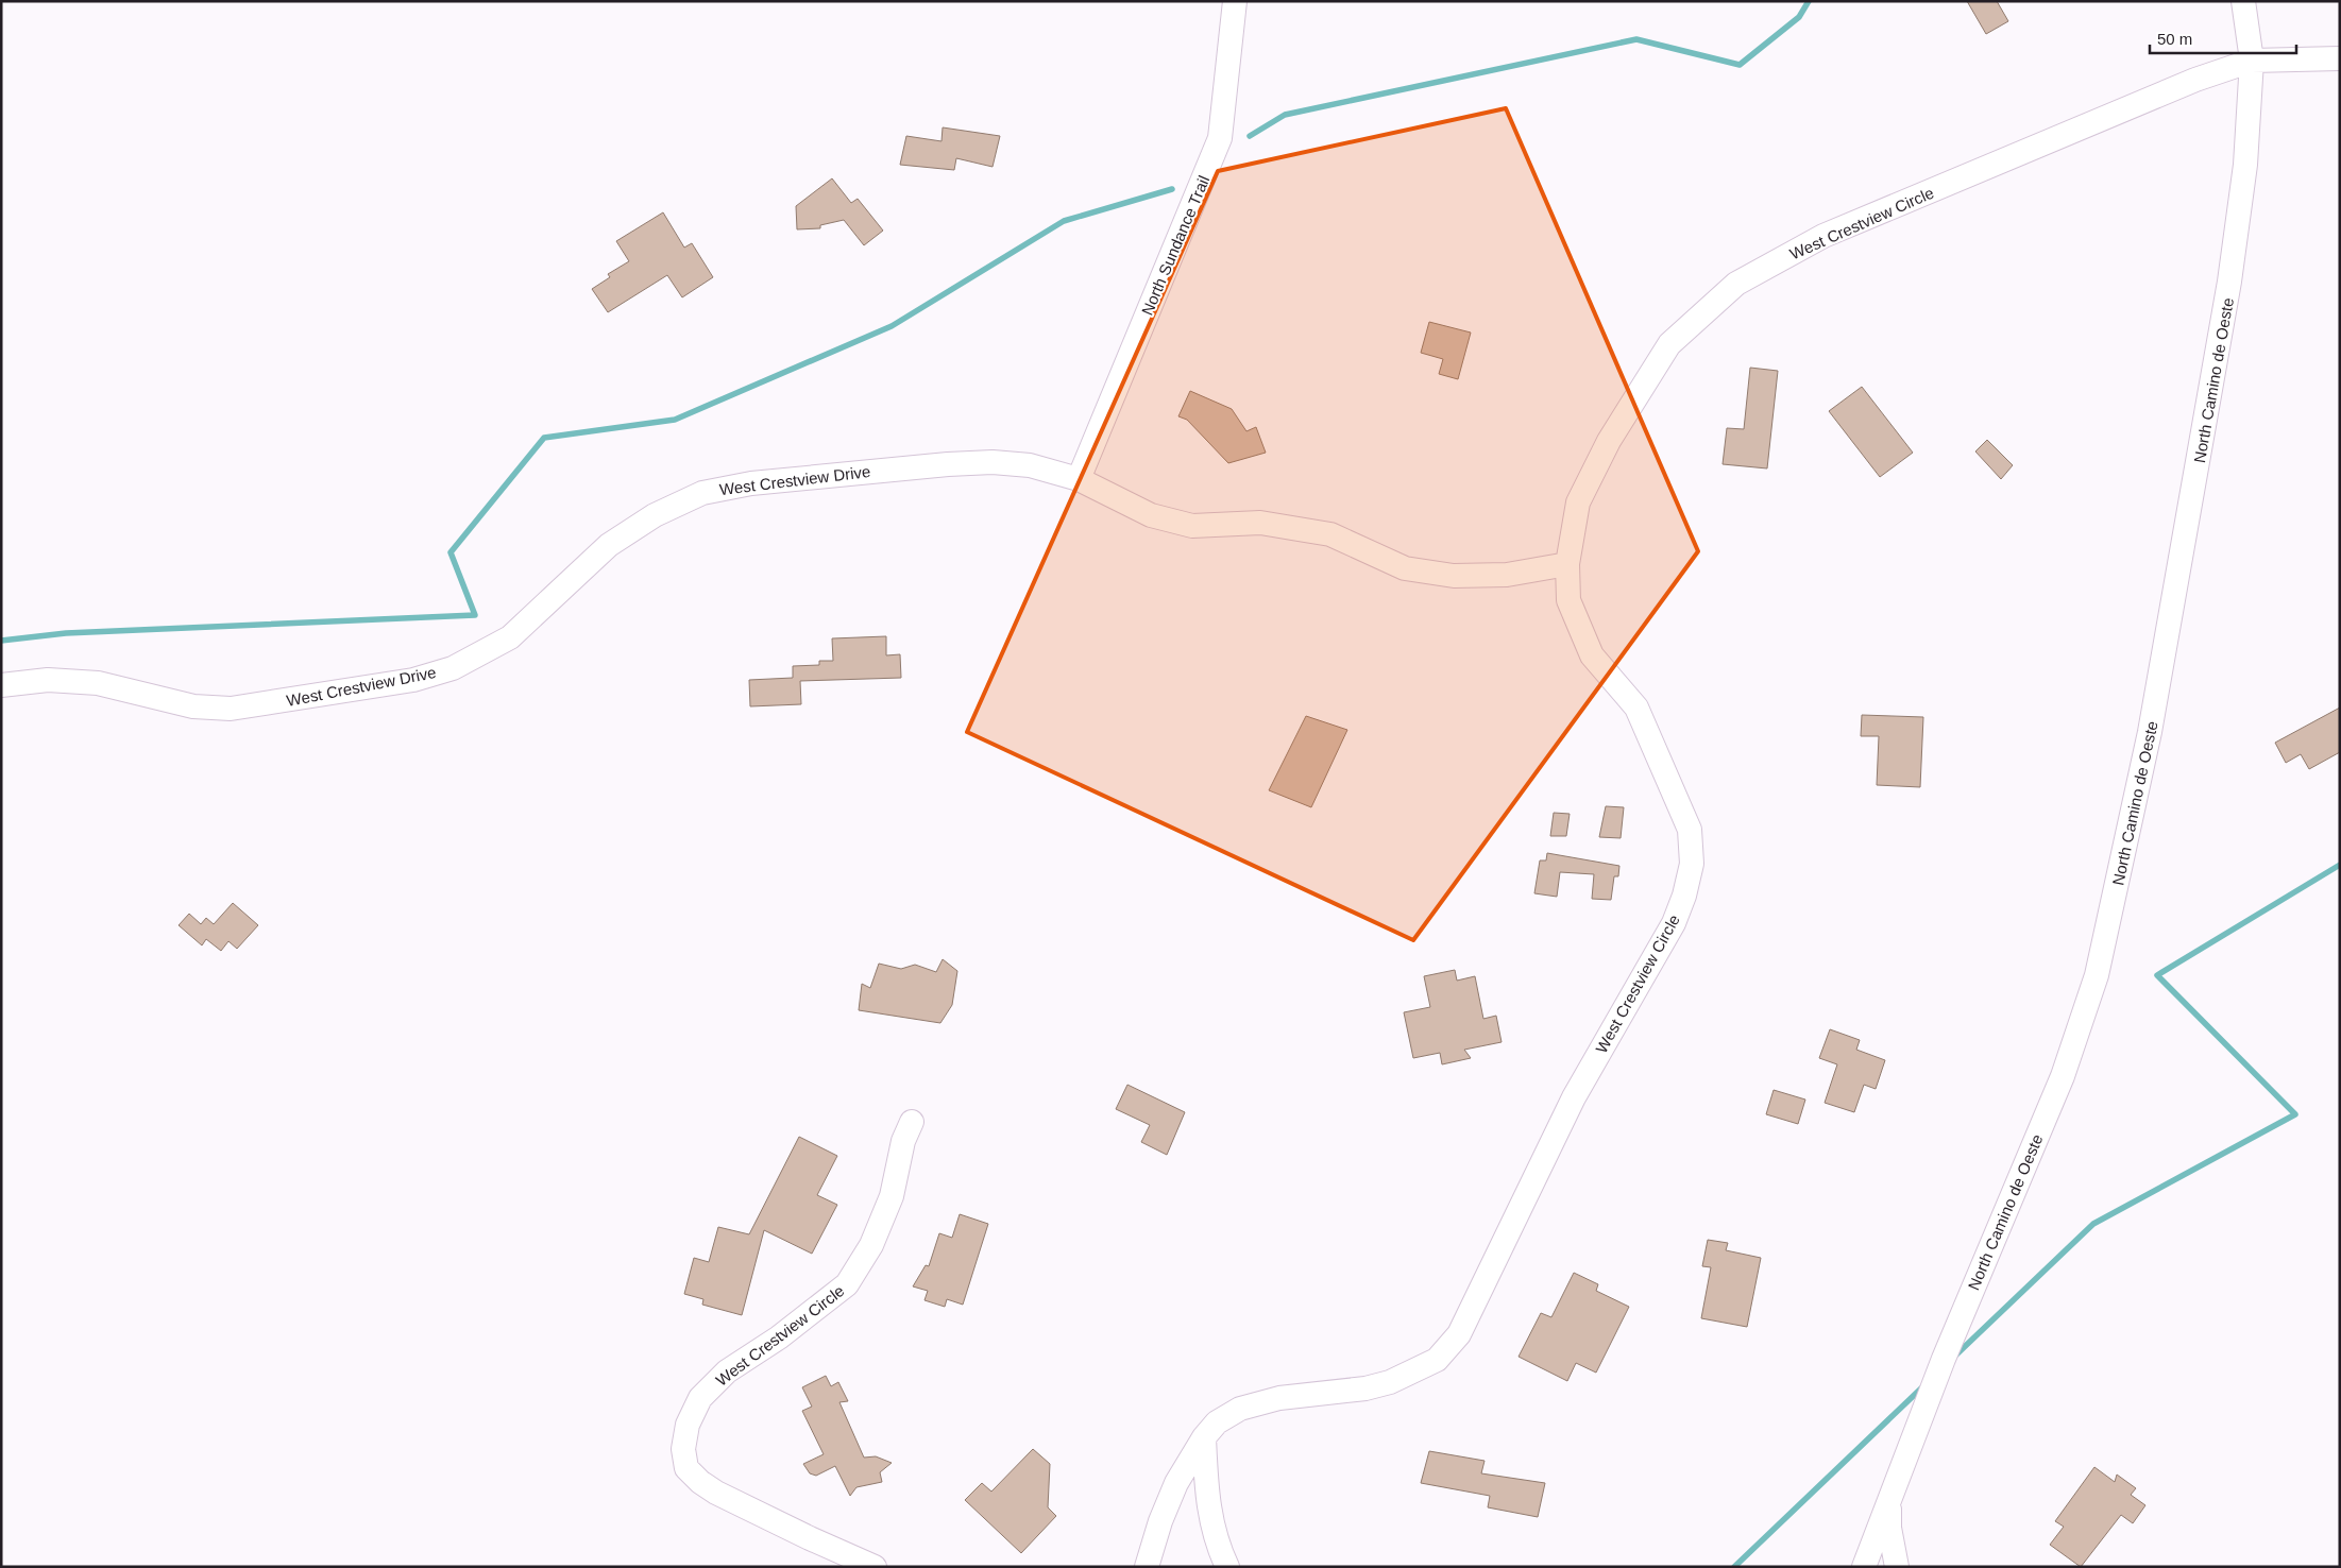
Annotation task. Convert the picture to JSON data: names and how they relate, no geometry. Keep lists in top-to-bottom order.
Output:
{
  "streets": {
    "street": [
      "West Crestview Circle",
      "North Sundance Trail",
      "North Camino de Oeste",
      "West Crestview Drive"
    ]
  },
  "crossings": [
    ["West Crestview Circle", "North Camino de Oeste"],
    ["West Crestview Circle", "West Crestview Drive"],
    ["North Sundance Trail", "West Crestview Drive"]
  ],
  "scale_bar": "50 m"
}
